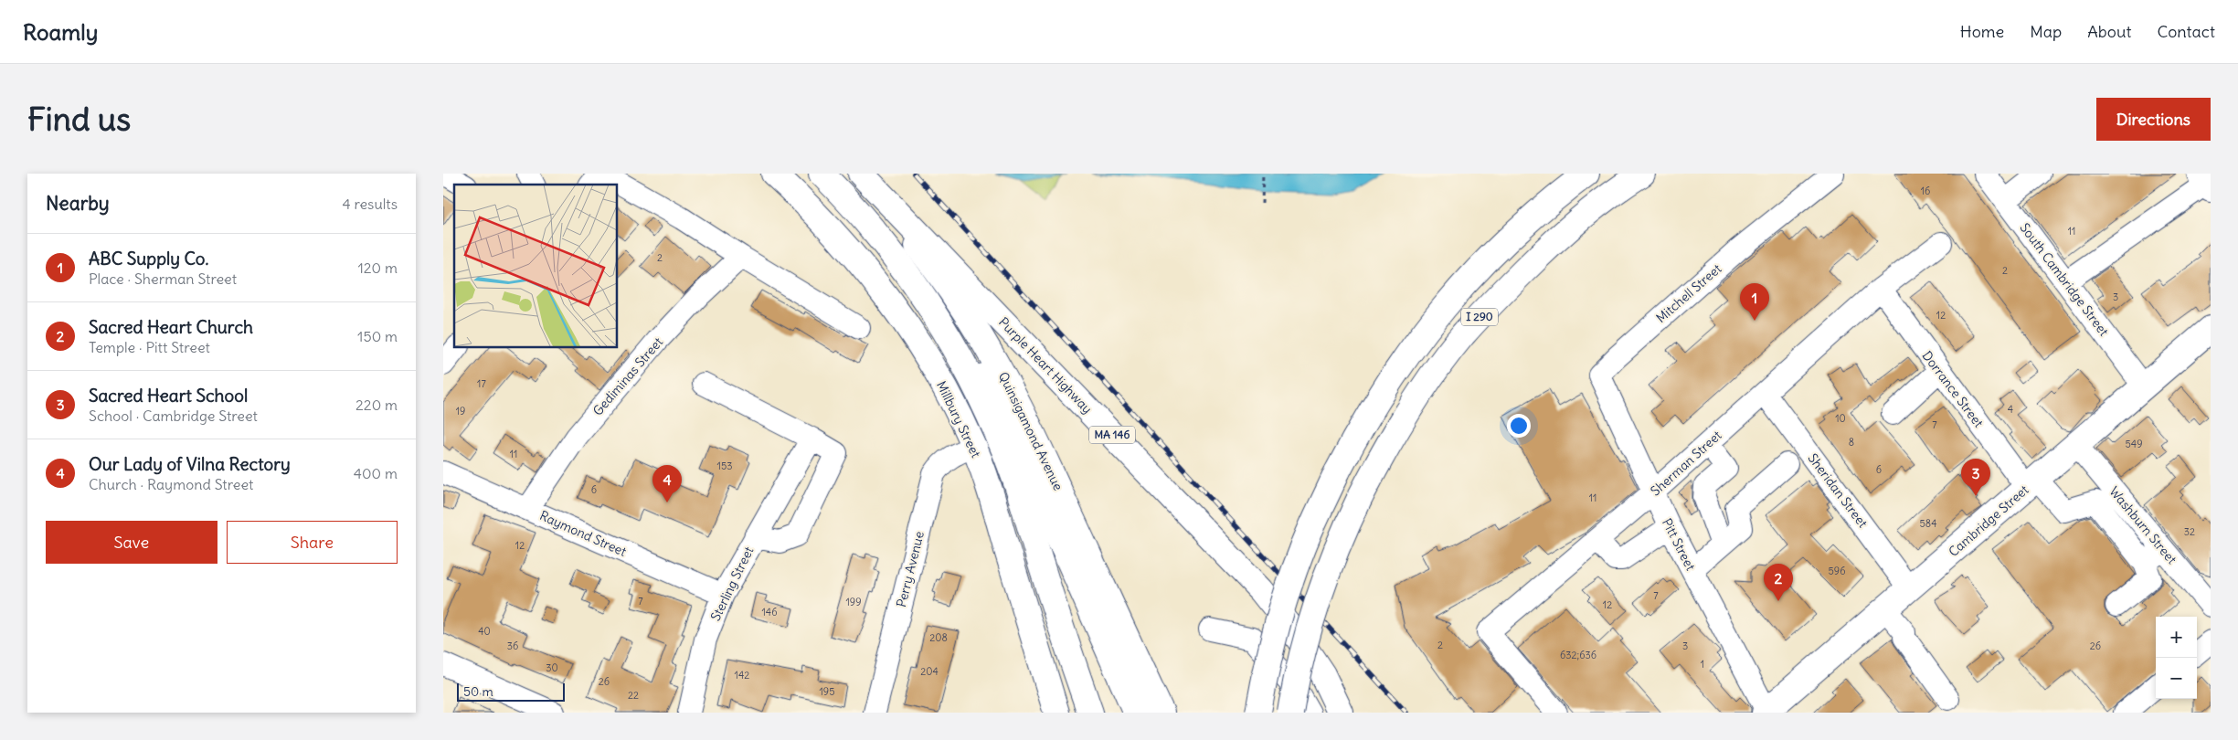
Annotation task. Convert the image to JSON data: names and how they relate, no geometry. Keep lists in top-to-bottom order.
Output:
{
  "streets": {
    "main road": [
      "I 290",
      "Purple Heart Highway",
      "Millbury Street",
      "Quinsigamond Avenue",
      "MA 146",
      "Cambridge Street"
    ],
    "street": [
      "South Cambridge Street",
      "Mitchell Street",
      "Gediminas Street",
      "Dorrance Street",
      "Sherman Street",
      "Sheridan Street",
      "Washburn Street",
      "Raymond Street",
      "Pitt Street",
      "Perry Avenue",
      "Sterling Street"
    ]
  },
  "crossings": [
    ["South Cambridge Street", "Cambridge Street"],
    ["Mitchell Street", "Pitt Street"],
    ["Purple Heart Highway", "Quinsigamond Avenue"],
    ["Gediminas Street", "Raymond Street"],
    ["Dorrance Street", "Sherman Street"],
    ["Dorrance Street", "Cambridge Street"],
    ["Millbury Street", "Perry Avenue"],
    ["Sherman Street", "Sheridan Street"],
    ["Sherman Street", "Pitt Street"],
    ["Sheridan Street", "Cambridge Street"],
    ["Cambridge Street", "Washburn Street"],
    ["Cambridge Street", "Pitt Street"],
    ["Raymond Street", "Sterling Street"]
  ],
  "house_numbers": [
    "16",
    "11",
    "2",
    "2",
    "3",
    "12",
    "17",
    "4",
    "19",
    "10",
    "7",
    "8",
    "549",
    "11",
    "153",
    "6",
    "6",
    "11",
    "584",
    "32",
    "12",
    "596",
    "7",
    "7",
    "199",
    "12",
    "146",
    "40",
    "208",
    "2",
    "36",
    "3",
    "26",
    "632;636",
    "1",
    "30",
    "204",
    "142",
    "26",
    "195",
    "22"
  ],
  "scale_bar": "50 m",
  "page": {
    "header": "Roamly",
    "nav": [
      "Home",
      "Map",
      "About",
      "Contact"
    ],
    "buttons": [
      "Directions",
      ["Save", "Share"]
    ],
    "title": "Find us",
    "heading": ["Nearby", "4 results"],
    "list": [
      {
        "mark": "1",
        "name": "ABC Supply Co.",
        "note": "Place · Sherman Street",
        "value": "120 m"
      },
      {
        "mark": "2",
        "name": "Sacred Heart Church",
        "note": "Temple · Pitt Street",
        "value": "150 m"
      },
      {
        "mark": "3",
        "name": "Sacred Heart School",
        "note": "School · Cambridge Street",
        "value": "220 m"
      },
      {
        "mark": "4",
        "name": "Our Lady of Vilna Rectory",
        "note": "Church · Raymond Street",
        "value": "400 m"
      }
    ],
    "pins": [
      "1",
      "3",
      "4",
      "2"
    ],
    "map_buttons": ["+", "−"],
    "scale": "50 m"
  }
}
